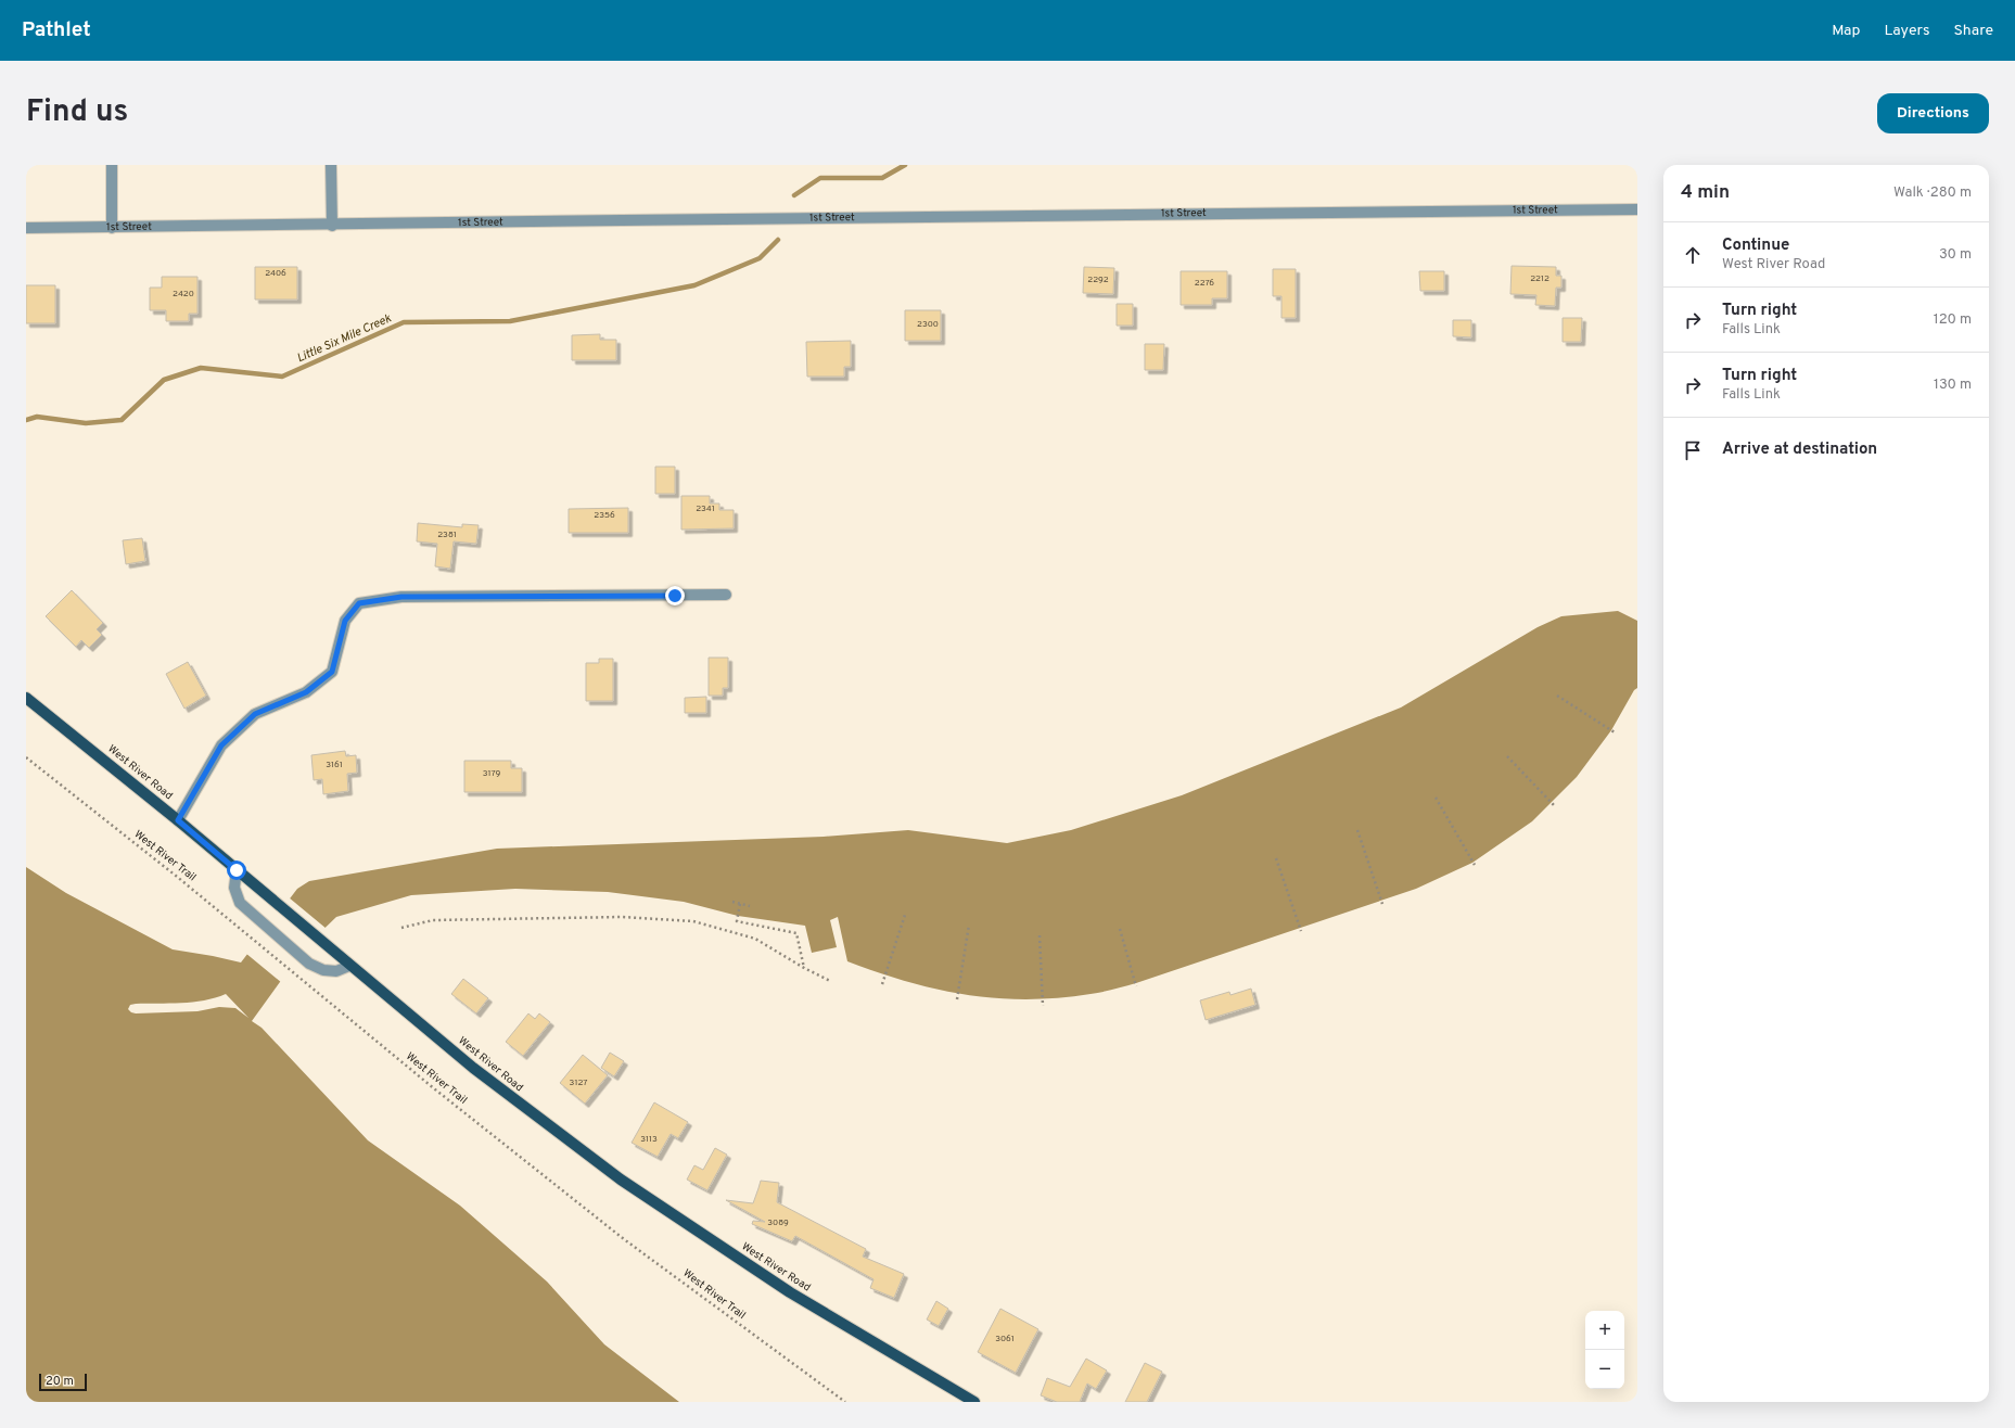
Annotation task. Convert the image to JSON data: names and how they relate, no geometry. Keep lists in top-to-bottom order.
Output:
{
  "streets": {
    "main road": ["West River Road"],
    "street": ["1st Street"],
    "path": ["West River Trail"]
  },
  "water": ["Little Six Mile Creek"],
  "house_numbers": [
    "2406",
    "2212",
    "2292",
    "2276",
    "2420",
    "2300",
    "2341",
    "2356",
    "2381",
    "3161",
    "3179",
    "3127",
    "3113",
    "3089",
    "3061"
  ],
  "scale_bar": "20 m",
  "page": {
    "header": "Pathlet",
    "nav": ["Map", "Layers", "Share"],
    "title": "Find us",
    "buttons": "Directions",
    "heading": ["4 min", "Walk · 280 m"],
    "list": [
      ["Continue", "West River Road", "30 m"],
      ["Turn right", "Falls Link", "120 m"],
      ["Turn right", "Falls Link", "130 m"],
      "Arrive at destination"
    ],
    "map_buttons": ["+", "−"],
    "scale": "20 m"
  }
}
